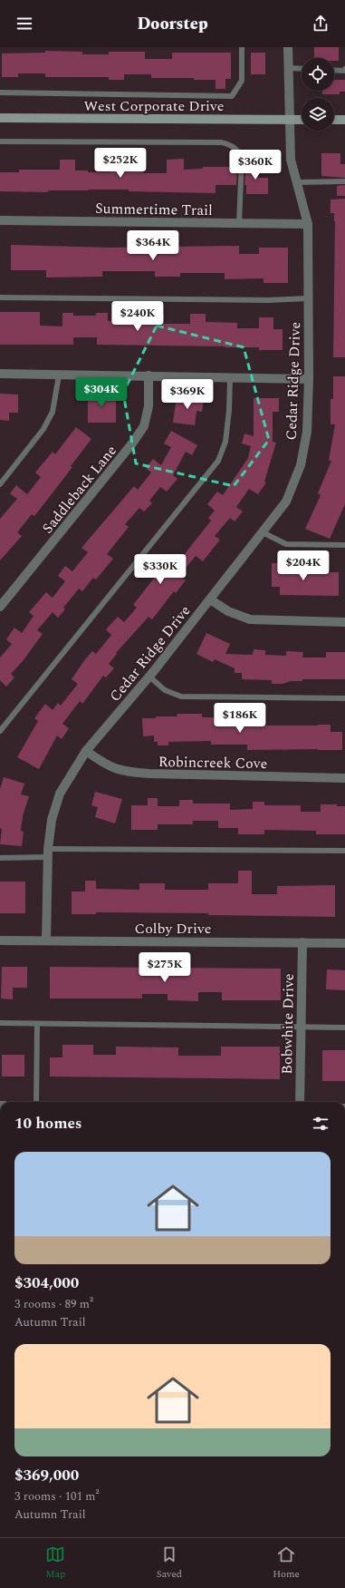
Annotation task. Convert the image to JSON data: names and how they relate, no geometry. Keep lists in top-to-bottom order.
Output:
{
  "streets": {
    "street": [
      "West Corporate Drive",
      "Summertime Trail",
      "Cedar Ridge Drive",
      "Saddleback Lane",
      "Robincreek Cove",
      "Colby Drive",
      "Bobwhite Drive"
    ]
  },
  "crossings": [
    ["West Corporate Drive", "Cedar Ridge Drive"],
    ["Summertime Trail", "Cedar Ridge Drive"],
    ["Cedar Ridge Drive", "Robincreek Cove"],
    ["Cedar Ridge Drive", "Colby Drive"],
    ["Colby Drive", "Bobwhite Drive"]
  ],
  "page": {
    "header": "Doorstep",
    "price": [
      "$252K",
      "$360K",
      "$364K",
      "$240K",
      "$304K",
      "$369K",
      "$204K",
      "$330K",
      "$186K",
      "$275K"
    ],
    "heading": "10 homes",
    "list": [
      {
        "name": "$304,000",
        "note": "3 rooms · 89 m² · Autumn Trail"
      },
      {
        "name": "$369,000",
        "note": "3 rooms · 101 m² · Autumn Trail"
      }
    ],
    "tabs": ["Map", "Saved", "Home"]
  }
}
